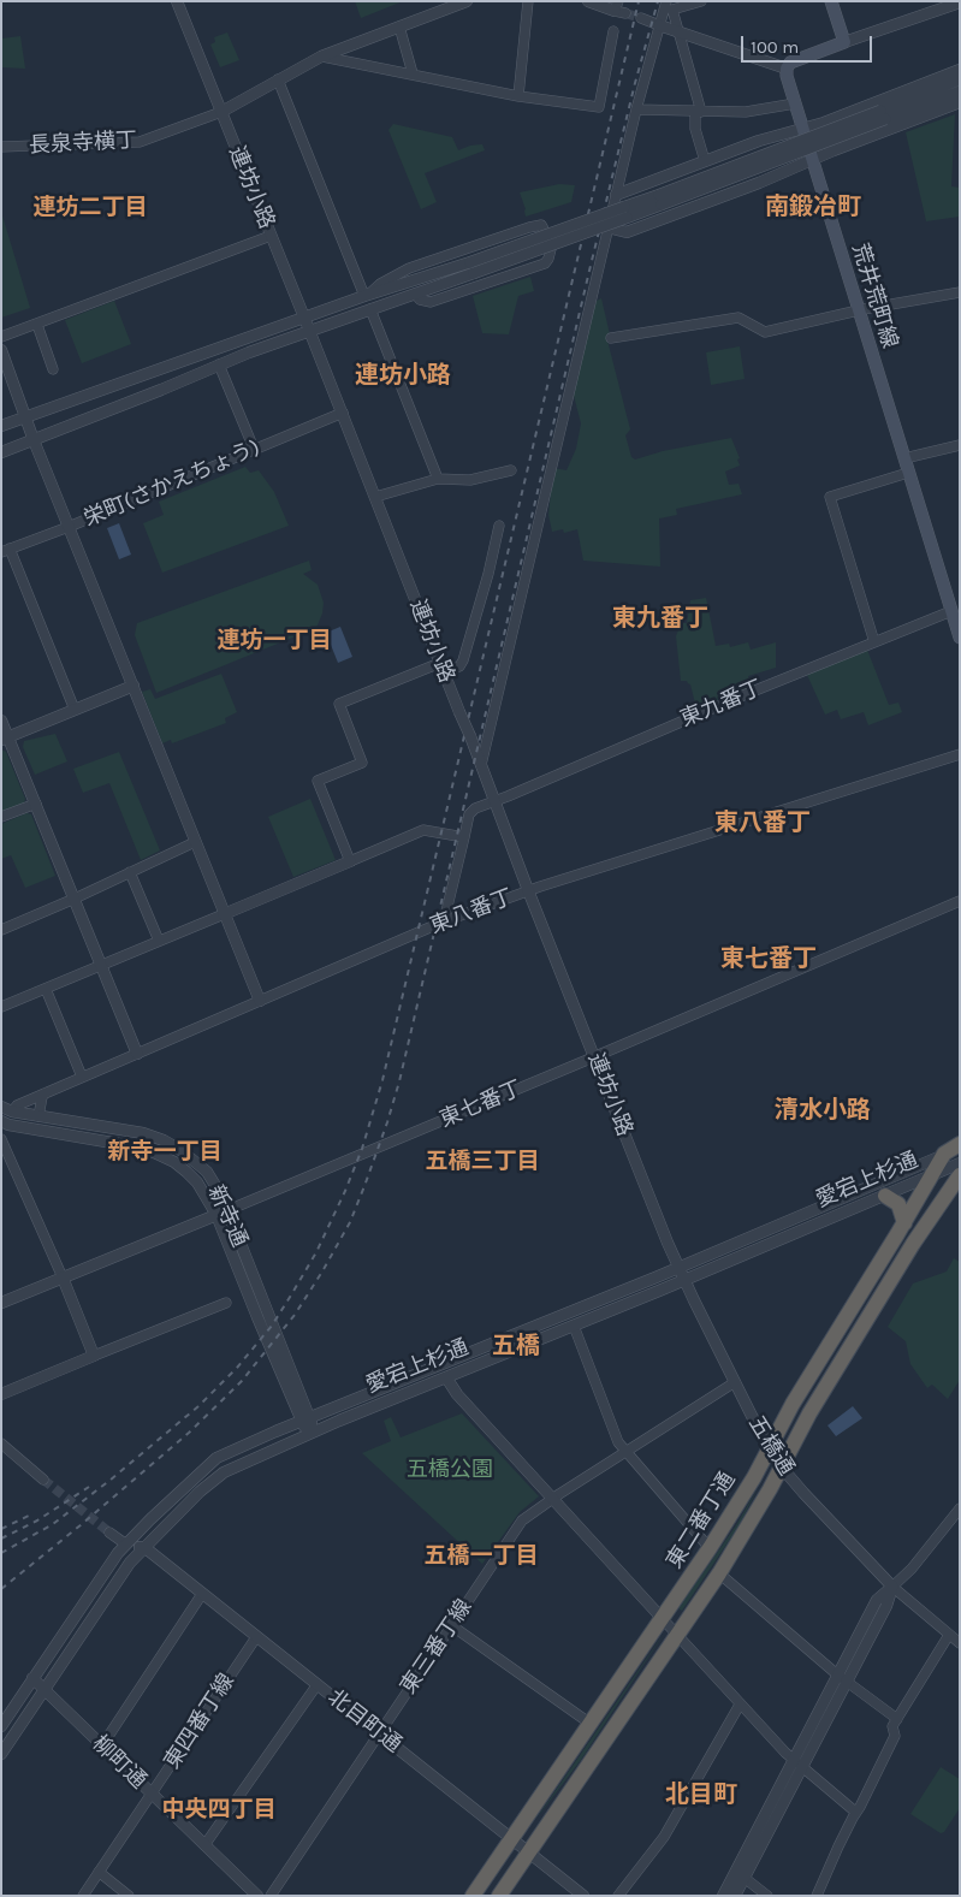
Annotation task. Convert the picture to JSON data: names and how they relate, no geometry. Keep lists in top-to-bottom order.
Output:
{
  "streets": {
    "highway": ["愛宕上杉通", "東二番丁通"],
    "main road": ["荒井荒町線"],
    "street": [
      "長泉寺横丁",
      "連坊小路",
      "栄町(さかえちょう)",
      "東九番丁",
      "東八番丁",
      "東七番丁",
      "新寺通",
      "五橋通",
      "東三番丁線",
      "東四番丁線",
      "北目町通",
      "柳町通"
    ]
  },
  "crossings": [
    ["長泉寺横丁", "連坊小路"],
    ["連坊小路", "栄町(さかえちょう)"],
    ["連坊小路", "東九番丁"],
    ["連坊小路", "東八番丁"],
    ["連坊小路", "東七番丁"],
    ["連坊小路", "愛宕上杉通"],
    ["連坊小路", "五橋通"],
    ["荒井荒町線", "東九番丁"],
    ["東八番丁", "新寺通"],
    ["東七番丁", "新寺通"],
    ["愛宕上杉通", "新寺通"],
    ["愛宕上杉通", "五橋通"],
    ["愛宕上杉通", "東二番丁通"],
    ["愛宕上杉通", "北目町通"],
    ["愛宕上杉通", "柳町通"],
    ["五橋通", "東二番丁通"],
    ["五橋通", "東三番丁線"],
    ["東二番丁通", "北目町通"],
    ["東三番丁線", "北目町通"],
    ["東四番丁線", "北目町通"],
    ["東四番丁線", "柳町通"]
  ],
  "districts": [
    "南鍛冶町",
    "連坊二丁目",
    "連坊小路",
    "東九番丁",
    "連坊一丁目",
    "東八番丁",
    "東七番丁",
    "清水小路",
    "新寺一丁目",
    "五橋三丁目",
    "五橋",
    "五橋一丁目",
    "北目町",
    "中央四丁目"
  ],
  "parks": ["五橋公園"],
  "scale_bar": "100 m"
}
